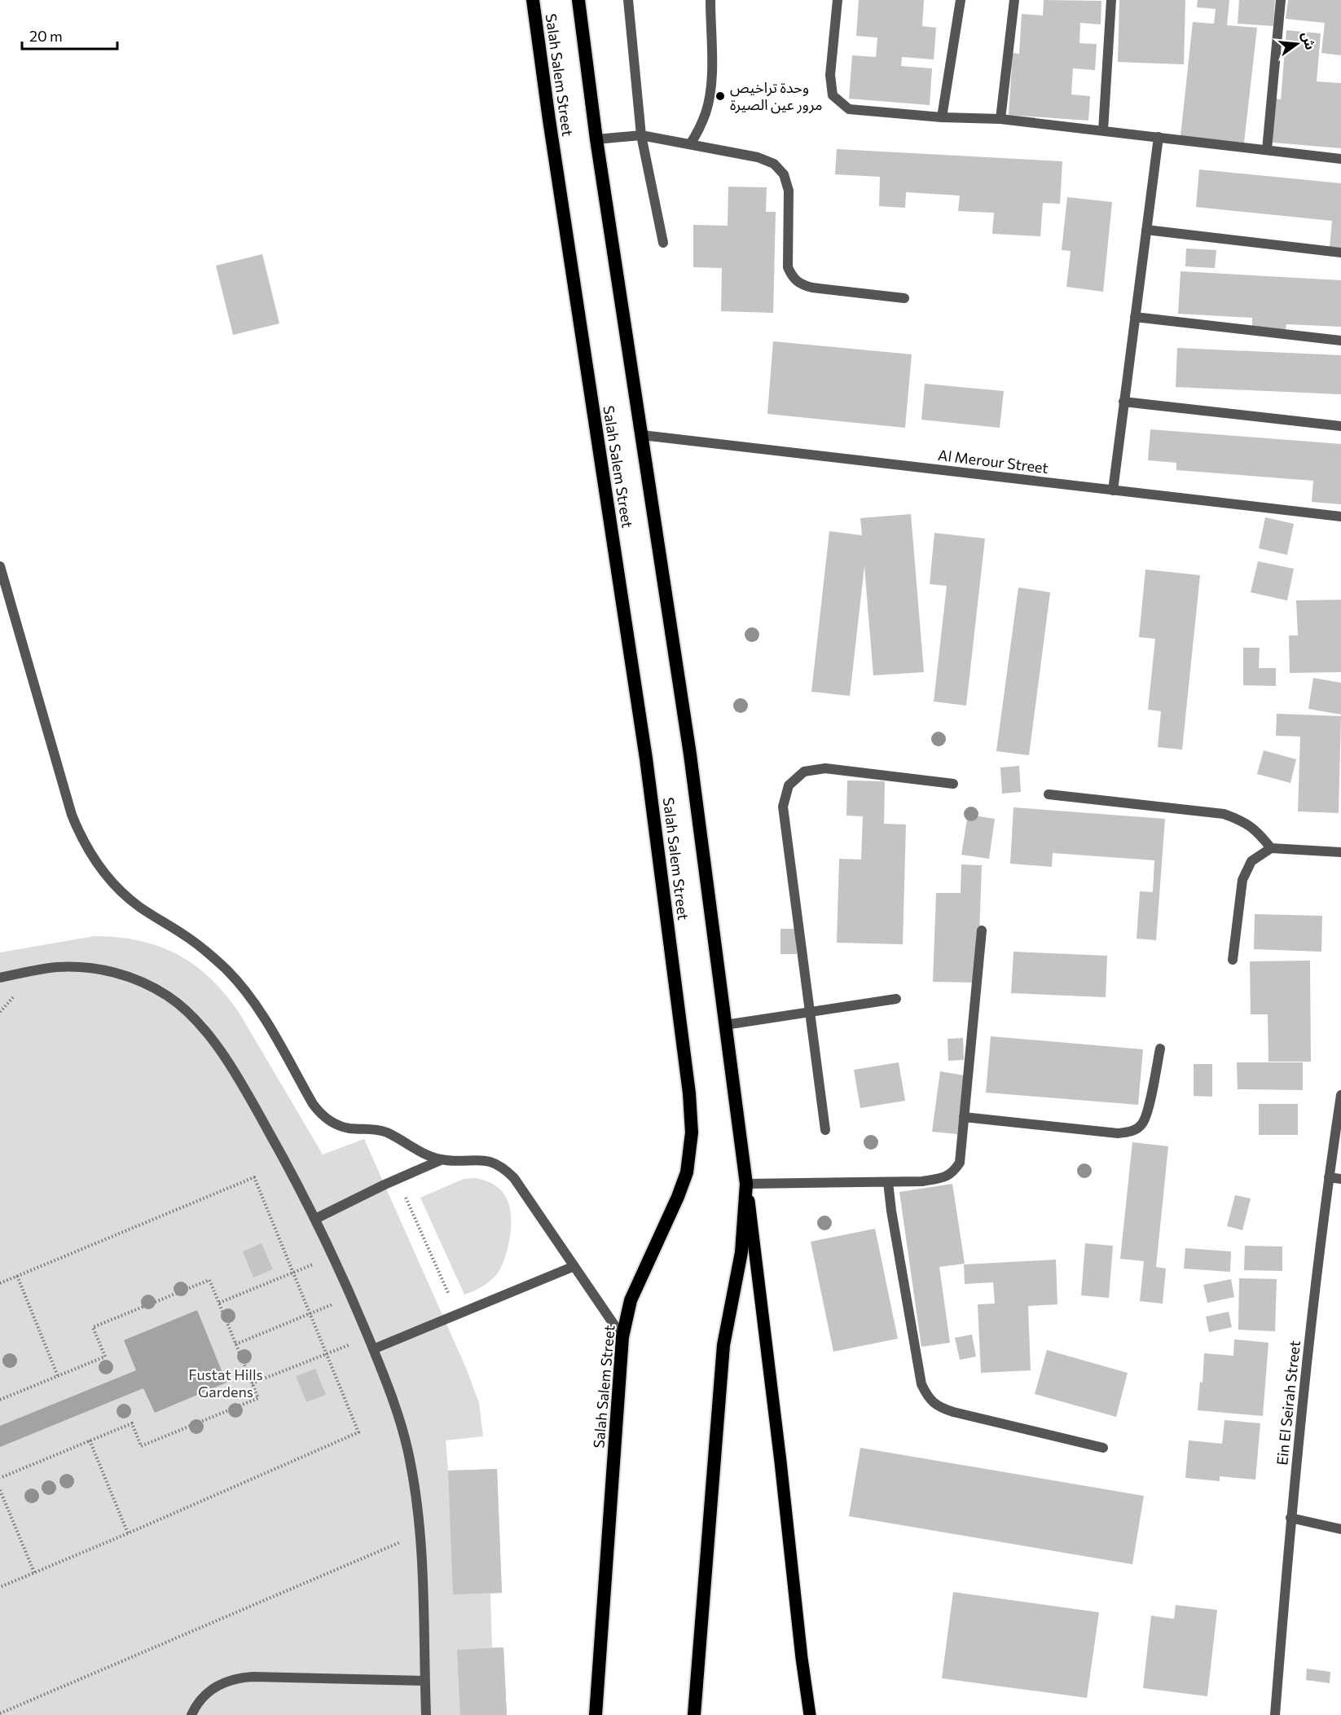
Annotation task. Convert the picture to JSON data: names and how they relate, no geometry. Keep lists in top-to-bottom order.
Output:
{
  "streets": {
    "highway": ["Salah Salem Street"],
    "street": ["Al Merour Street", "Ein El Seirah Street"]
  },
  "crossings": [
    ["Salah Salem Street", "Al Merour Street"]
  ],
  "parks": ["Fustat Hills Gardens"],
  "places": ["وحدة تراخيص مرور عين الصيرة"],
  "scale_bar": "20 m",
  "north": "right"
}
